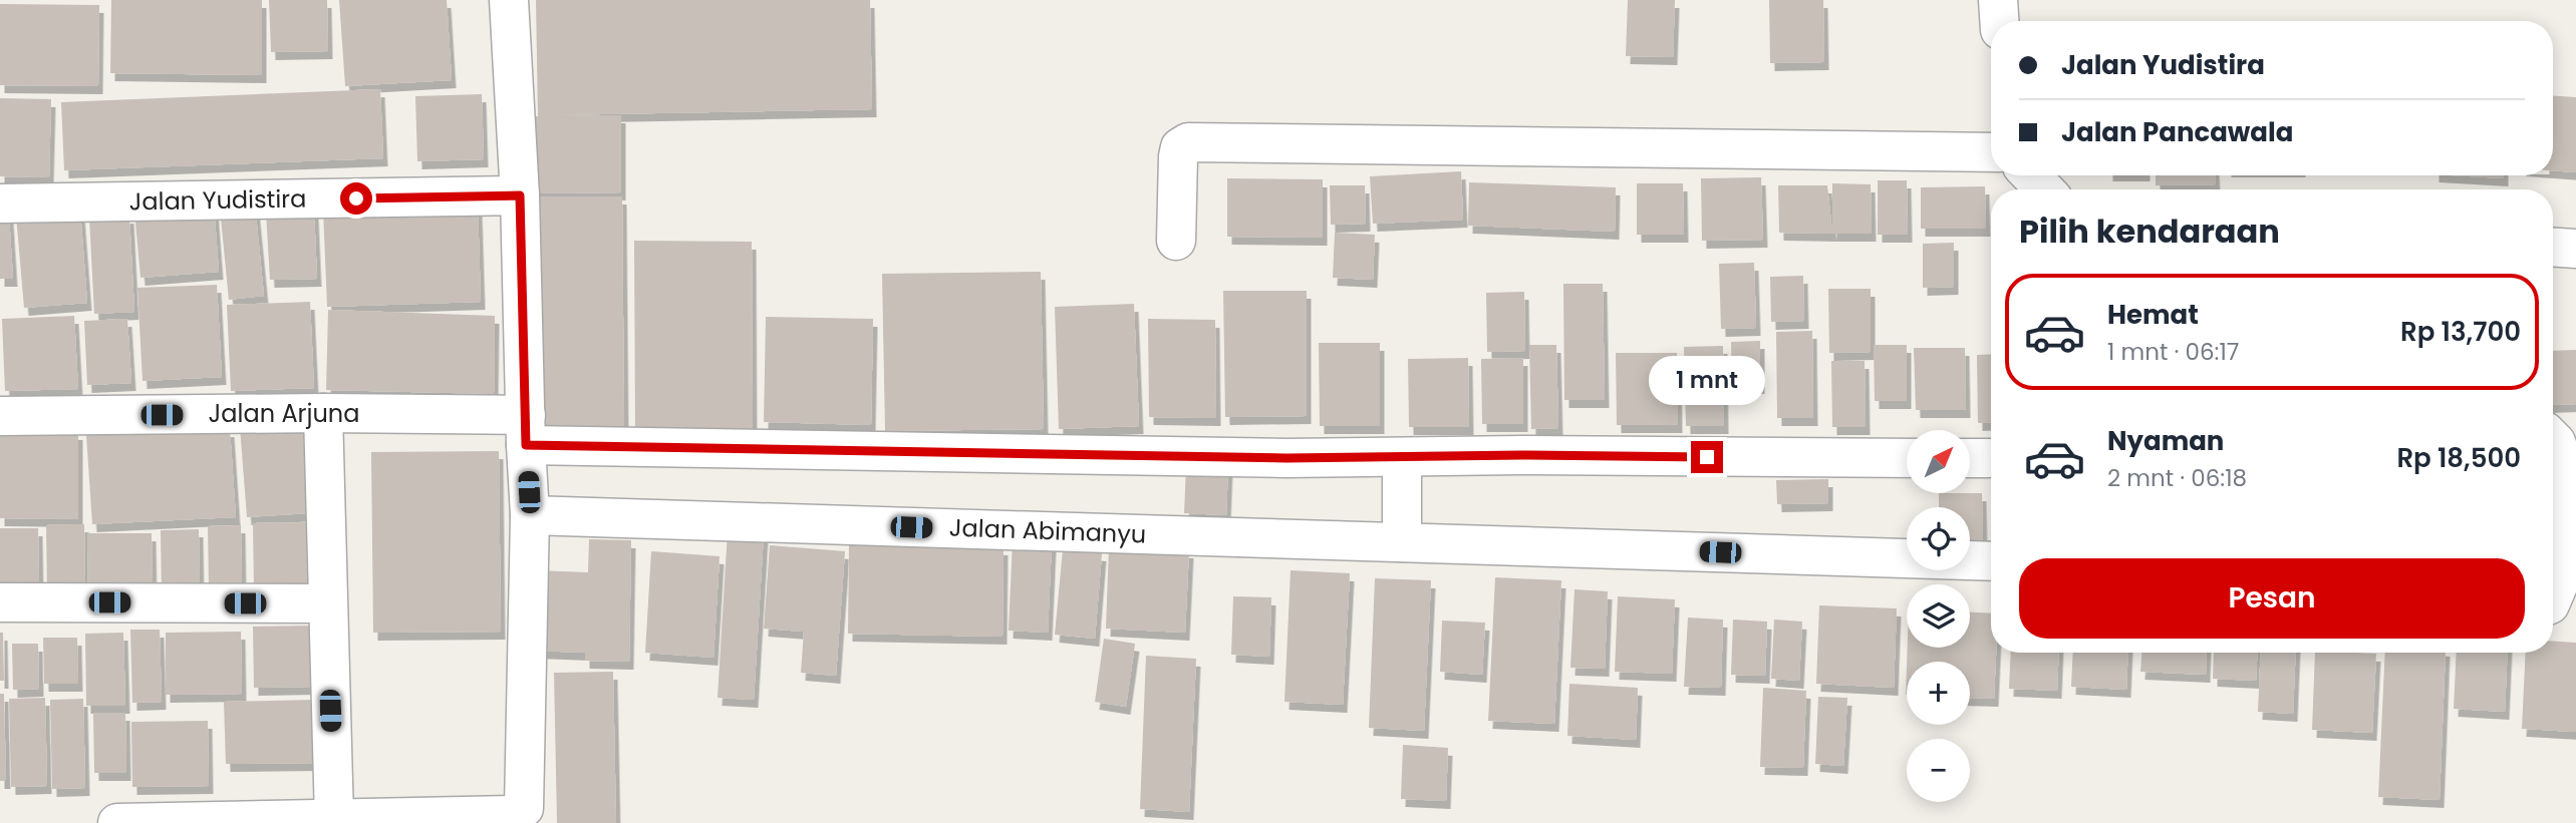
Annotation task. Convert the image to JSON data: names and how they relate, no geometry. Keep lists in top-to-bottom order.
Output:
{
  "streets": {
    "street": ["Jalan Yudistira", "Jalan Arjuna", "Jalan Abimanyu"]
  },
  "north": "top right",
  "page": {
    "banner": ["Jalan Yudistira", "Jalan Pancawala"],
    "heading": "Pilih kendaraan",
    "list": [
      {
        "name": "Hemat",
        "note": "1 mnt · 06:17",
        "value": "Rp 13,700"
      },
      {
        "name": "Nyaman",
        "note": "2 mnt · 06:18",
        "value": "Rp 18,500"
      }
    ],
    "bubble": "1 mnt",
    "map_buttons": ["+", "−"],
    "buttons": "Pesan"
  }
}
